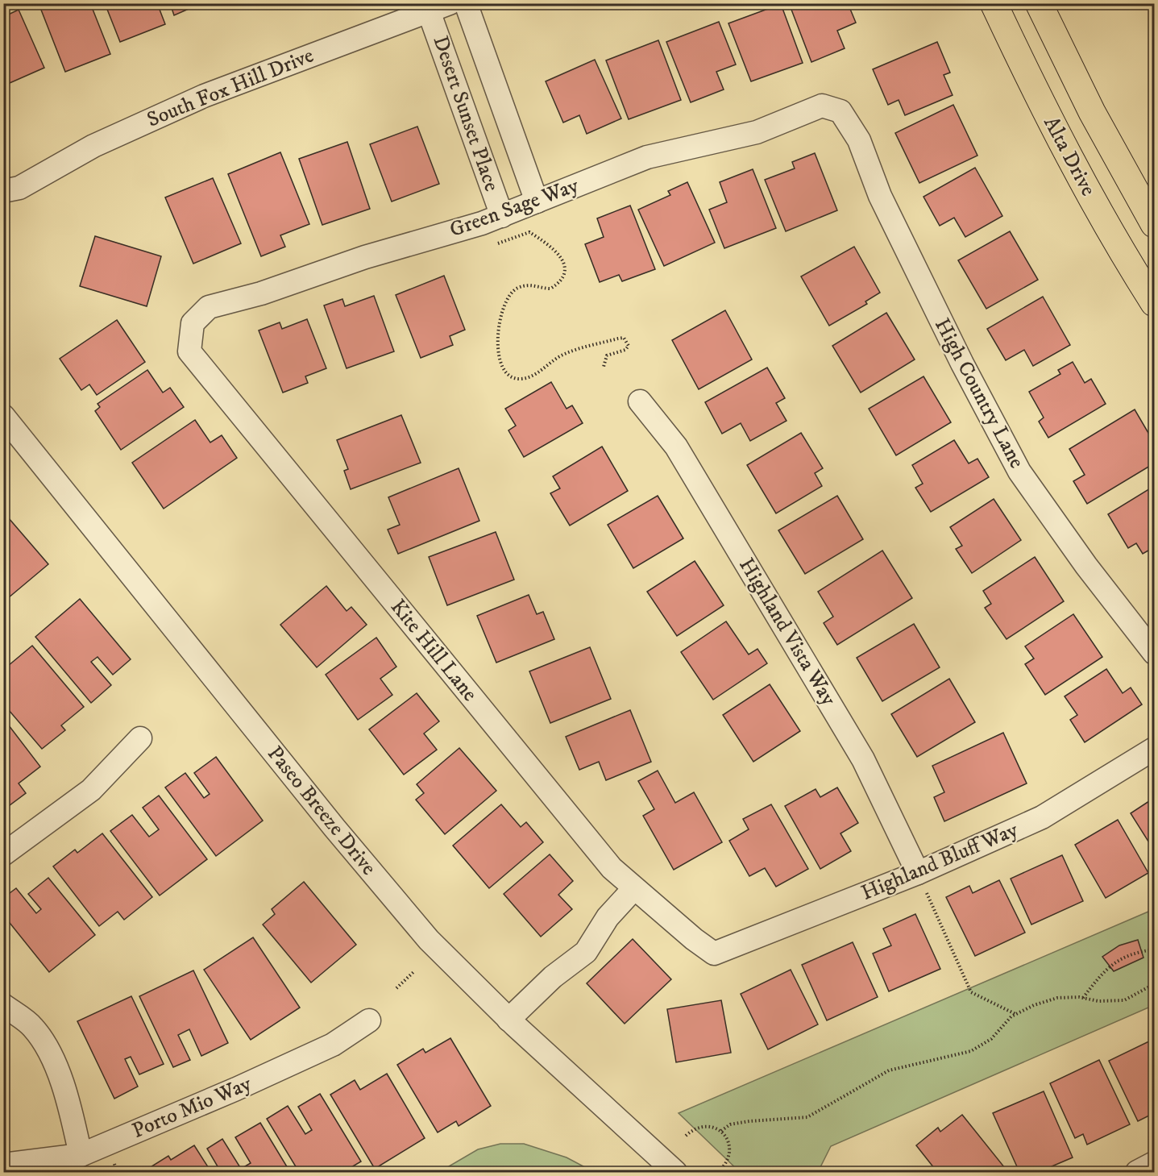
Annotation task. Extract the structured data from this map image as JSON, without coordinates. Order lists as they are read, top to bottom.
{
  "streets": {
    "main road": ["Alta Drive"],
    "street": [
      "South Fox Hill Drive",
      "Desert Sunset Place",
      "Green Sage Way",
      "High Country Lane",
      "Highland Vista Way",
      "Kite Hill Lane",
      "Paseo Breeze Drive",
      "Highland Bluff Way",
      "Porto Mio Way"
    ]
  },
  "crossings": [
    ["South Fox Hill Drive", "Desert Sunset Place"],
    ["Desert Sunset Place", "Green Sage Way"],
    ["Green Sage Way", "High Country Lane"],
    ["Green Sage Way", "Kite Hill Lane"],
    ["Highland Vista Way", "Highland Bluff Way"],
    ["Kite Hill Lane", "Highland Bluff Way"]
  ]
}
